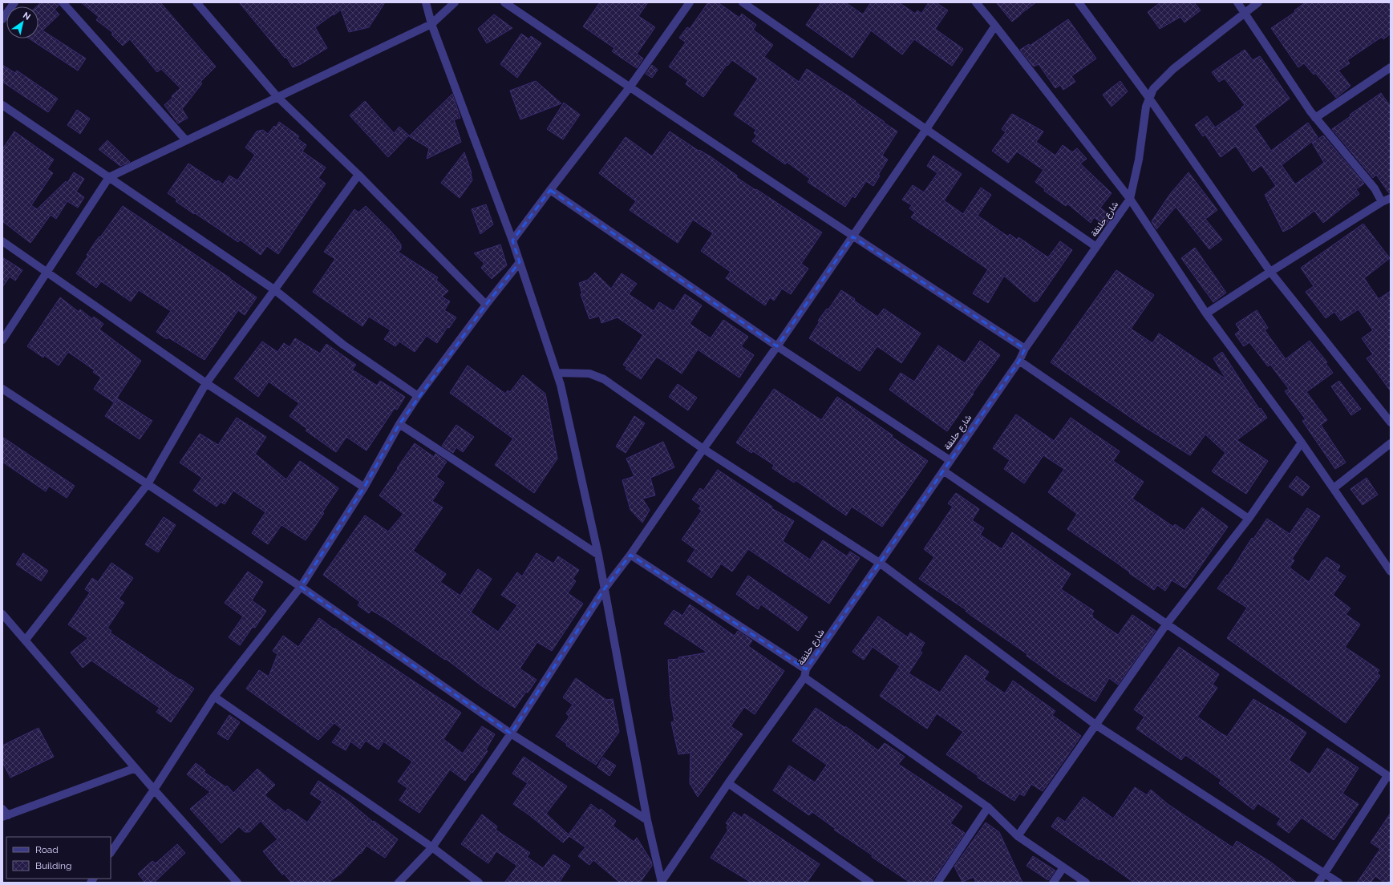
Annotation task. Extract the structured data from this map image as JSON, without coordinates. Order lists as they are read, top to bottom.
{
  "streets": {
    "street": ["شارع حلنقة"]
  },
  "legend": ["Road", "Building"],
  "north": "top right"
}
